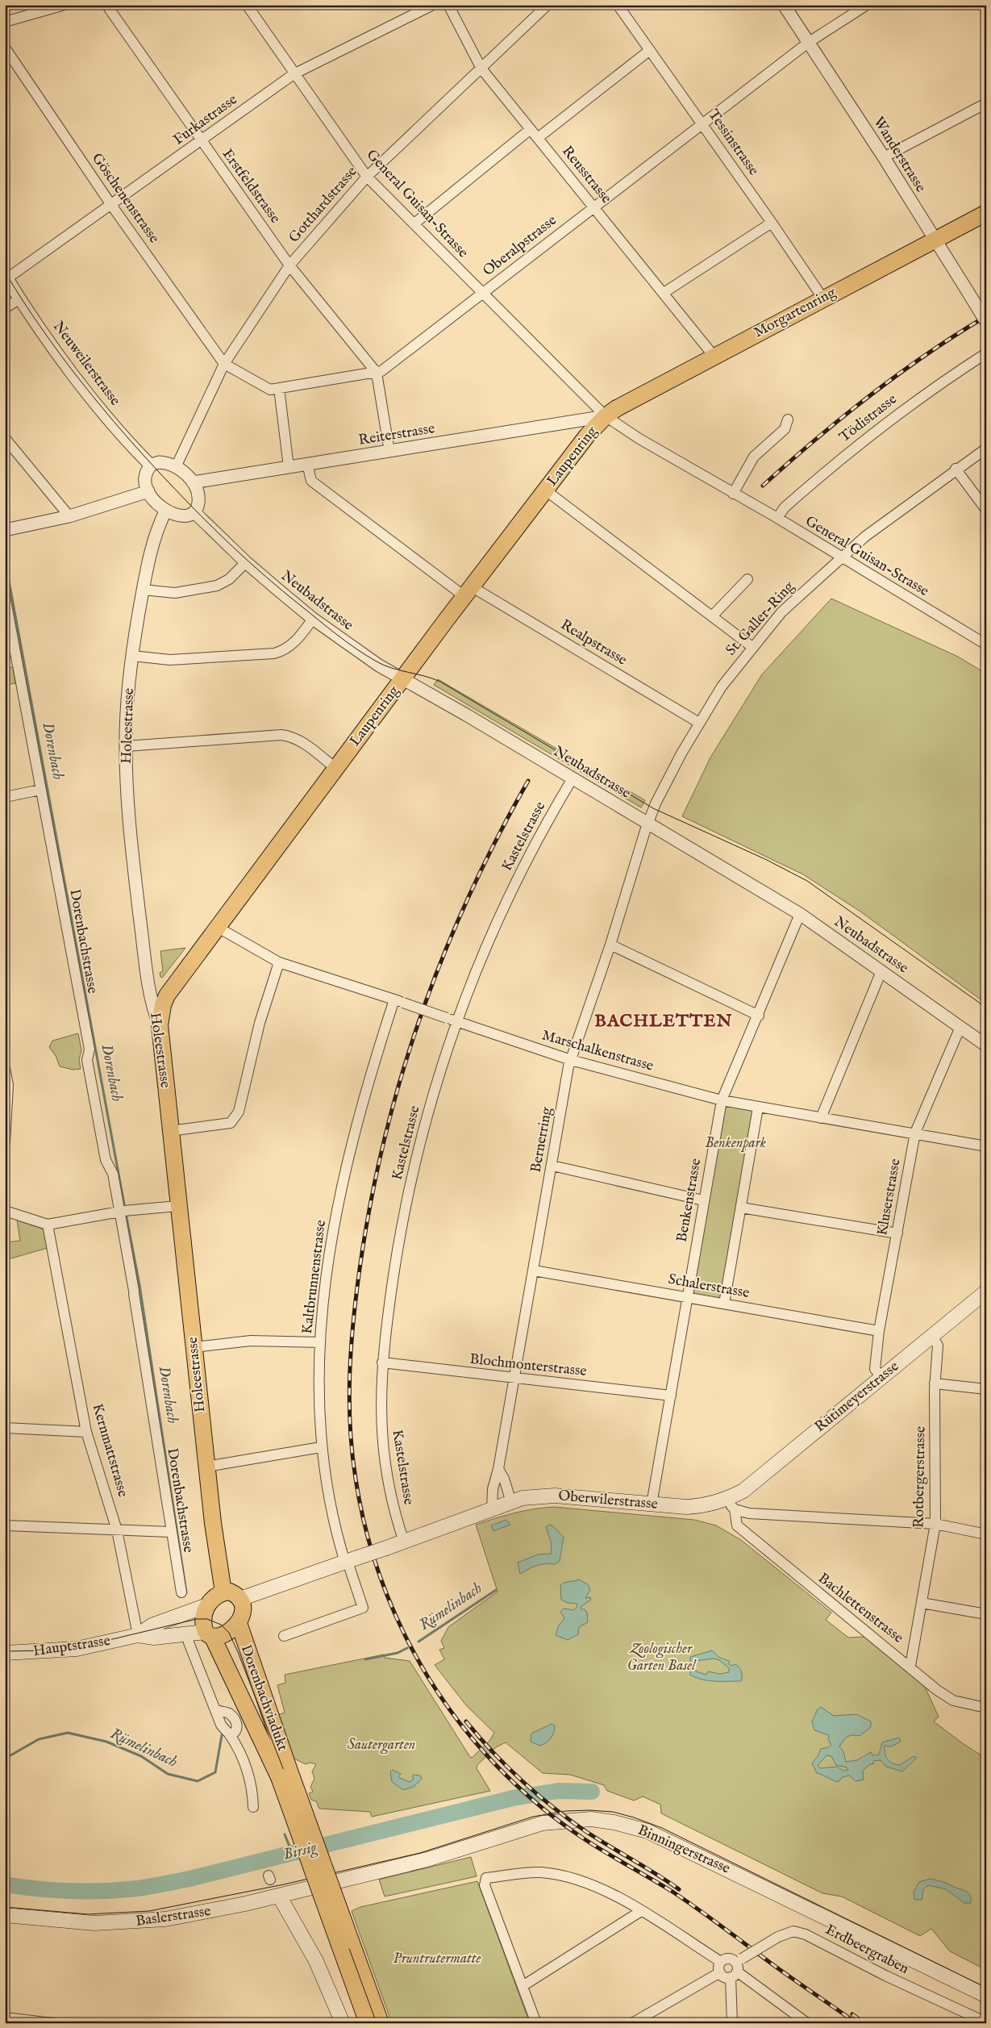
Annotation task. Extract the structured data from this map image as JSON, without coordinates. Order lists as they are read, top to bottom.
{
  "streets": {
    "main road": [
      "Morgartenring",
      "Laupenring",
      "Holeestrasse",
      "Rütimeyerstrasse",
      "Oberwilerstrasse",
      "Hauptstrasse",
      "Dorenbachviadukt",
      "Binningerstrasse",
      "Baslerstrasse"
    ],
    "street": [
      "Furkastrasse",
      "Tessinstrasse",
      "Wanderstrasse",
      "Reusstrasse",
      "Erstfeldstrasse",
      "Göschenenstrasse",
      "General Guisan-Strasse",
      "Gotthardstrasse",
      "Oberalpstrasse",
      "Neuweilerstrasse",
      "Tödistrasse",
      "Reiterstrasse",
      "Neubadstrasse",
      "St. Galler-Ring",
      "Realpstrasse",
      "Kastelstrasse",
      "Dorenbachstrasse",
      "Marschalkenstrasse",
      "Bernerring",
      "Kluserstrasse",
      "Benkenstrasse",
      "Kaltbrunnenstrasse",
      "Schalerstrasse",
      "Blochmonterstrasse",
      "Kernmattstrasse",
      "Rotbergerstrasse",
      "Bachlettenstrasse",
      "Erdbeergraben"
    ]
  },
  "crossings": [
    ["Furkastrasse", "Erstfeldstrasse"],
    ["Furkastrasse", "Göschenenstrasse"],
    ["Furkastrasse", "General Guisan-Strasse"],
    ["Furkastrasse", "Neuweilerstrasse"],
    ["Tessinstrasse", "Oberalpstrasse"],
    ["Tessinstrasse", "Morgartenring"],
    ["Wanderstrasse", "Oberalpstrasse"],
    ["Wanderstrasse", "Morgartenring"],
    ["Reusstrasse", "Gotthardstrasse"],
    ["Reusstrasse", "Oberalpstrasse"],
    ["Reusstrasse", "Morgartenring"],
    ["Erstfeldstrasse", "Gotthardstrasse"],
    ["Erstfeldstrasse", "Oberalpstrasse"],
    ["Erstfeldstrasse", "Reiterstrasse"],
    ["Göschenenstrasse", "Gotthardstrasse"],
    ["Göschenenstrasse", "Oberalpstrasse"],
    ["General Guisan-Strasse", "Gotthardstrasse"],
    ["General Guisan-Strasse", "Oberalpstrasse"],
    ["General Guisan-Strasse", "Morgartenring"],
    ["General Guisan-Strasse", "Tödistrasse"],
    ["General Guisan-Strasse", "Reiterstrasse"],
    ["General Guisan-Strasse", "Laupenring"],
    ["General Guisan-Strasse", "St. Galler-Ring"],
    ["Gotthardstrasse", "Oberalpstrasse"],
    ["Gotthardstrasse", "Neuweilerstrasse"],
    ["Gotthardstrasse", "Reiterstrasse"],
    ["Gotthardstrasse", "Neubadstrasse"],
    ["Gotthardstrasse", "Holeestrasse"],
    ["Morgartenring", "Reiterstrasse"],
    ["Morgartenring", "Laupenring"],
    ["Neuweilerstrasse", "Reiterstrasse"],
    ["Neuweilerstrasse", "Neubadstrasse"],
    ["Neuweilerstrasse", "Holeestrasse"],
    ["Reiterstrasse", "Laupenring"],
    ["Reiterstrasse", "Neubadstrasse"],
    ["Reiterstrasse", "Realpstrasse"],
    ["Reiterstrasse", "Holeestrasse"],
    ["Laupenring", "Neubadstrasse"],
    ["Laupenring", "Realpstrasse"],
    ["Laupenring", "Holeestrasse"],
    ["Laupenring", "Marschalkenstrasse"],
    ["Neubadstrasse", "St. Galler-Ring"],
    ["Neubadstrasse", "Holeestrasse"],
    ["Neubadstrasse", "Kastelstrasse"],
    ["Neubadstrasse", "Bernerring"],
    ["Neubadstrasse", "Kluserstrasse"],
    ["Neubadstrasse", "Benkenstrasse"],
    ["St. Galler-Ring", "Realpstrasse"],
    ["St. Galler-Ring", "Bernerring"],
    ["Holeestrasse", "Oberwilerstrasse"],
    ["Holeestrasse", "Hauptstrasse"],
    ["Holeestrasse", "Dorenbachviadukt"],
    ["Kastelstrasse", "Marschalkenstrasse"],
    ["Kastelstrasse", "Blochmonterstrasse"],
    ["Kastelstrasse", "Oberwilerstrasse"],
    ["Marschalkenstrasse", "Bernerring"],
    ["Marschalkenstrasse", "Kluserstrasse"],
    ["Marschalkenstrasse", "Benkenstrasse"],
    ["Marschalkenstrasse", "Kaltbrunnenstrasse"],
    ["Bernerring", "Schalerstrasse"],
    ["Bernerring", "Blochmonterstrasse"],
    ["Bernerring", "Oberwilerstrasse"],
    ["Kluserstrasse", "Schalerstrasse"],
    ["Kluserstrasse", "Rütimeyerstrasse"],
    ["Benkenstrasse", "Schalerstrasse"],
    ["Benkenstrasse", "Blochmonterstrasse"],
    ["Benkenstrasse", "Oberwilerstrasse"],
    ["Kaltbrunnenstrasse", "Oberwilerstrasse"],
    ["Rütimeyerstrasse", "Rotbergerstrasse"],
    ["Rütimeyerstrasse", "Oberwilerstrasse"],
    ["Rütimeyerstrasse", "Bachlettenstrasse"],
    ["Kernmattstrasse", "Hauptstrasse"],
    ["Rotbergerstrasse", "Oberwilerstrasse"],
    ["Rotbergerstrasse", "Bachlettenstrasse"],
    ["Oberwilerstrasse", "Bachlettenstrasse"],
    ["Oberwilerstrasse", "Hauptstrasse"],
    ["Oberwilerstrasse", "Dorenbachviadukt"],
    ["Hauptstrasse", "Dorenbachviadukt"],
    ["Binningerstrasse", "Baslerstrasse"]
  ],
  "districts": ["BACHLETTEN"],
  "water": ["Dorenbach", "Rümelinbach", "Birsig"],
  "parks": [
    "Benkenpark",
    "Zoologischer Garten Basel",
    "Sautergarten",
    "Pruntrutermatte"
  ]
}
